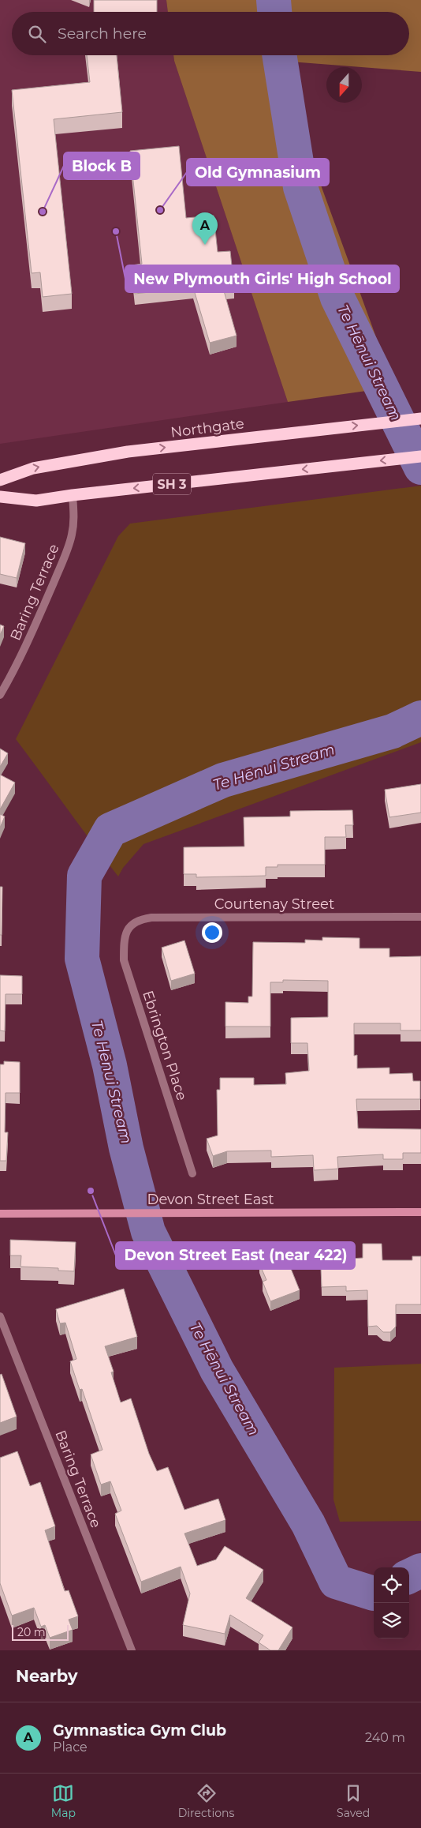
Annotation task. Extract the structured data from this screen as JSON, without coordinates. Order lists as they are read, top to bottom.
{
  "streets": {
    "highway": ["Northgate", "SH 3"],
    "main road": ["Devon Street East"],
    "street": ["Baring Terrace", "Courtenay Street", "Ebrington Place"]
  },
  "crossings": [
    ["SH 3", "Baring Terrace"],
    ["Courtenay Street", "Ebrington Place"]
  ],
  "water": ["Te Hēnui Stream"],
  "places": [
    "Old Gymnasium",
    "Block B",
    "New Plymouth Girls' High School",
    "Devon Street East (near 422)"
  ],
  "scale_bar": "20 m",
  "north": "bottom",
  "page": {
    "search": "Search here",
    "pins": "A",
    "scale": "20 m",
    "heading": "Nearby",
    "list": [
      {
        "mark": "A",
        "name": "Gymnastica Gym Club",
        "note": "Place",
        "value": "240 m"
      }
    ],
    "nav": ["Map", "Directions", "Saved"]
  }
}
